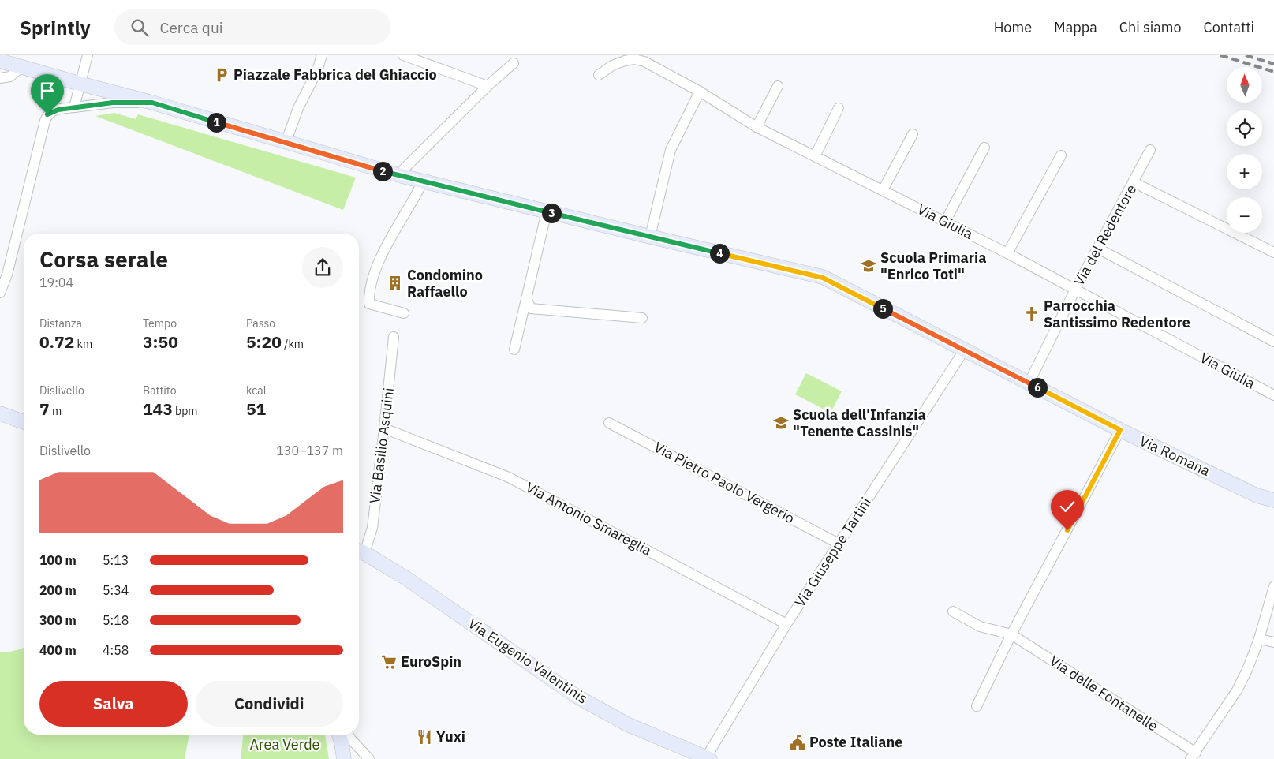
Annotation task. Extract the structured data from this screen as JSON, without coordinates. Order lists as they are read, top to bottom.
{
  "streets": {
    "street": [
      "Via Giulia",
      "Via del Redentore",
      "Via Basilio Asquini",
      "Via Romana",
      "Via Pietro Paolo Vergerio",
      "Via Antonio Smareglia",
      "Via Giuseppe Tartini",
      "Via Eugenio Valentinis",
      "Via delle Fontanelle"
    ]
  },
  "crossings": [
    ["Via Giulia", "Via del Redentore"],
    ["Via del Redentore", "Via Romana"],
    ["Via Basilio Asquini", "Via Antonio Smareglia"],
    ["Via Basilio Asquini", "Via Eugenio Valentinis"],
    ["Via Romana", "Via Giuseppe Tartini"],
    ["Via Pietro Paolo Vergerio", "Via Giuseppe Tartini"],
    ["Via Antonio Smareglia", "Via Giuseppe Tartini"],
    ["Via Giuseppe Tartini", "Via Eugenio Valentinis"]
  ],
  "parks": ["Area Verde"],
  "places": {
    "parking": ["Piazzale Fabbrica del Ghiaccio"],
    "school or university": ["Scuola Primaria \"Enrico Toti\"", "Scuola dell'Infanzia \"Tenente Cassinis\""],
    "building": ["Condomino Raffaello"],
    "church": ["Parrocchia Santissimo Redentore"],
    "supermarket": ["EuroSpin"],
    "restaurant": ["Yuxi"],
    "public building": ["Poste Italiane"]
  },
  "north": "top",
  "page": {
    "header": "Sprintly",
    "search": "Cerca qui",
    "nav": [
      "Home",
      "Mappa",
      "Chi siamo",
      "Contatti"
    ],
    "map_buttons": ["+", "−"],
    "pins": [
      "1",
      "2",
      "3",
      "4",
      "5",
      "6"
    ],
    "heading": ["Corsa serale", "19:04"],
    "stats": [
      ["Distanza", "0.72 km"],
      ["Tempo", "3:50"],
      ["Passo", "5:20 /km"],
      ["Dislivello", "7 m"],
      ["Battito", "143 bpm"],
      ["kcal", "51"]
    ],
    "chart": ["Dislivello", "130–137 m"],
    "list": [
      {
        "name": "100 m",
        "note": "5:13"
      },
      {
        "name": "200 m",
        "note": "5:34"
      },
      {
        "name": "300 m",
        "note": "5:18"
      },
      {
        "name": "400 m",
        "note": "4:58"
      }
    ],
    "buttons": ["Salva", "Condividi"]
  }
}
